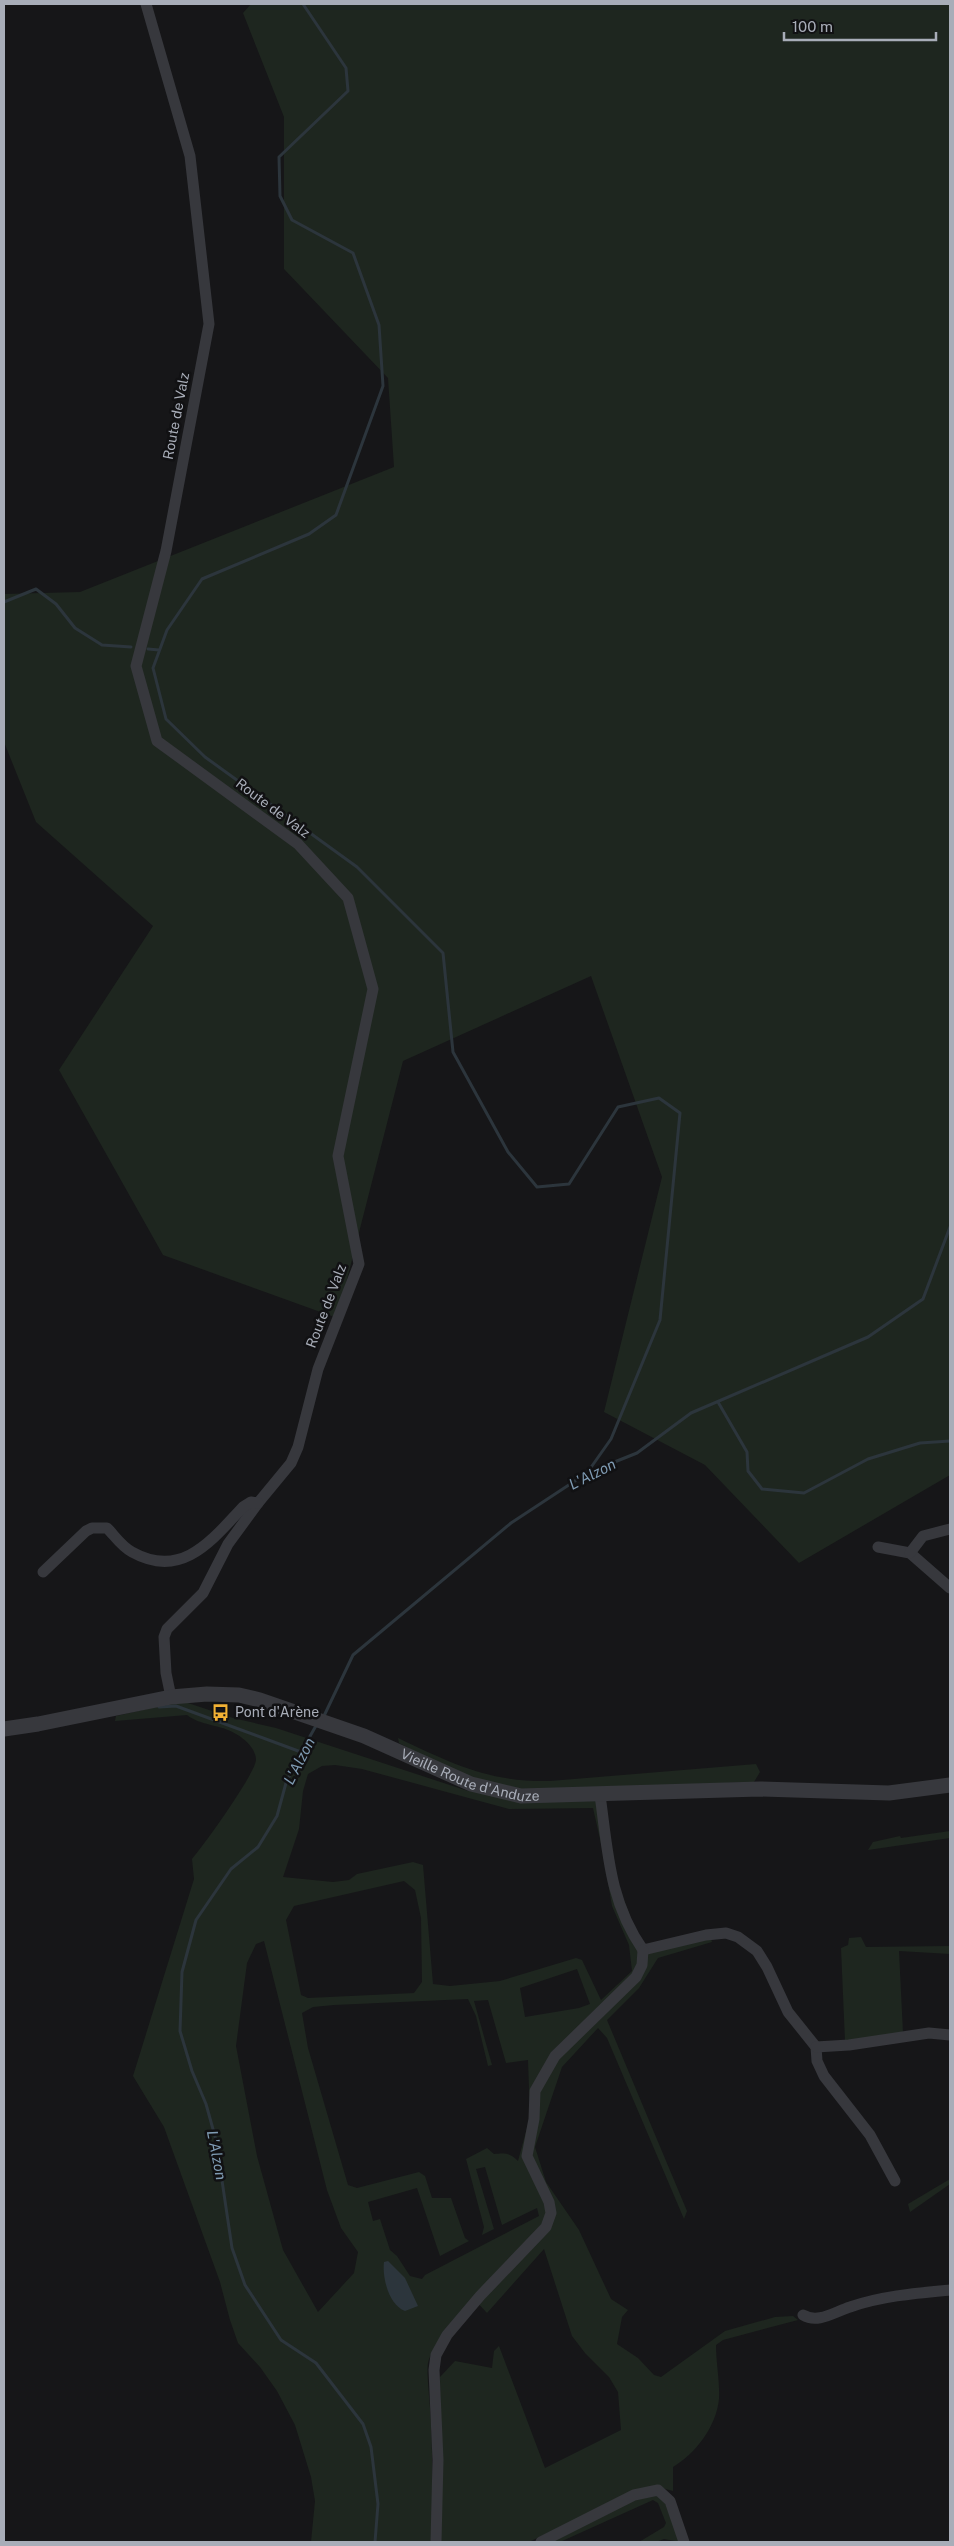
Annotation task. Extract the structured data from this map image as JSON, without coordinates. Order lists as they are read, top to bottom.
{
  "streets": {
    "street": ["Route de Valz", "Vieille Route d'Anduze"]
  },
  "crossings": [
    ["Route de Valz", "Vieille Route d'Anduze"]
  ],
  "water": ["L'Alzon"],
  "places": {
    "bus stop": ["Pont d'Arène"]
  },
  "scale_bar": "100 m"
}
